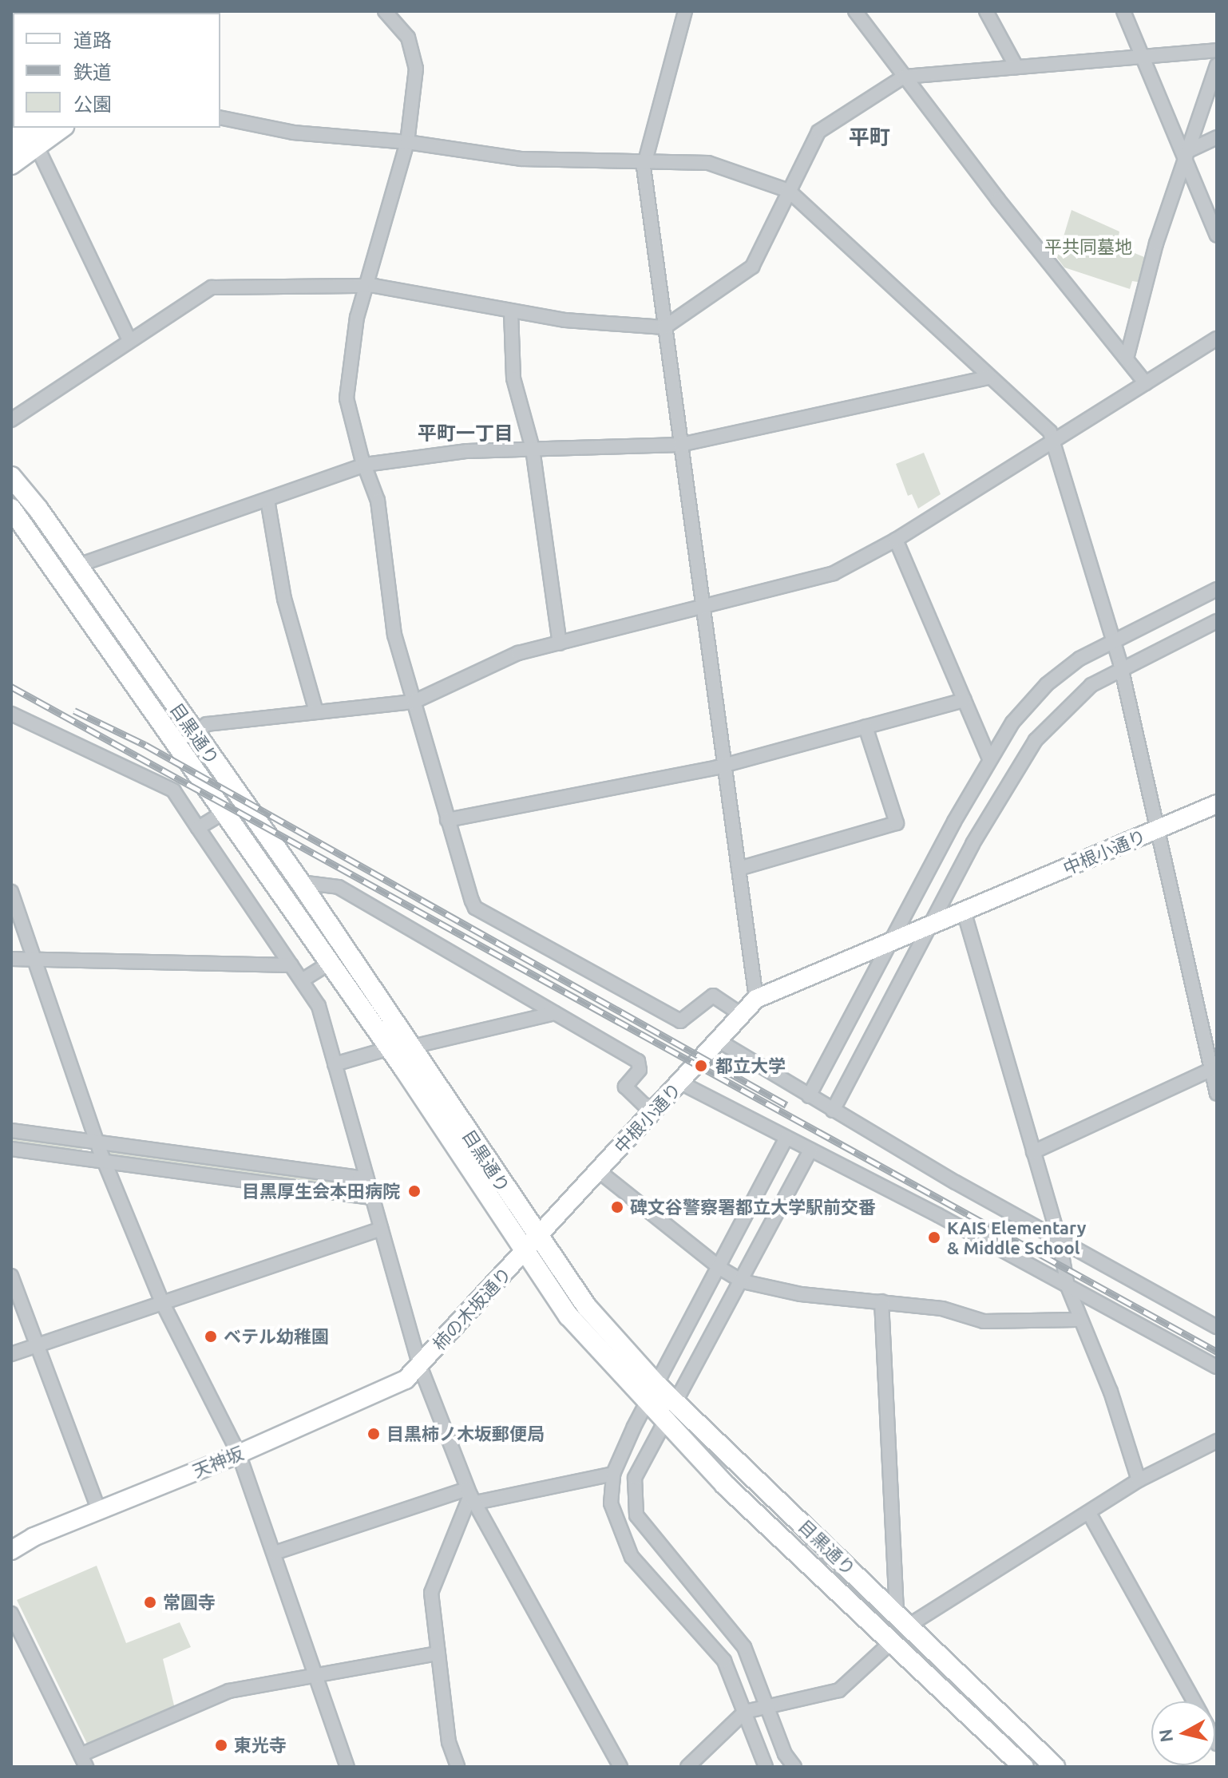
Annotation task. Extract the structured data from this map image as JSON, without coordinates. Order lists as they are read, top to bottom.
{
  "streets": {
    "main road": ["目黒通り"],
    "street": ["中根小通り", "柿の木坂通り", "天神坂"]
  },
  "crossings": [
    ["目黒通り", "中根小通り"],
    ["目黒通り", "柿の木坂通り"],
    ["中根小通り", "柿の木坂通り"],
    ["柿の木坂通り", "天神坂"]
  ],
  "districts": ["平町", "平町一丁目"],
  "parks": ["平共同墓地"],
  "places": [
    "都立大学",
    "目黒厚生会本田病院",
    "碑文谷警察署都立大学駅前交番",
    "KAIS Elementary & Middle School",
    "ベテル幼稚園",
    "目黒柿ノ木坂郵便局",
    "常圓寺",
    "東光寺"
  ],
  "legend": ["道路", "鉄道", "公園"],
  "north": "left"
}
